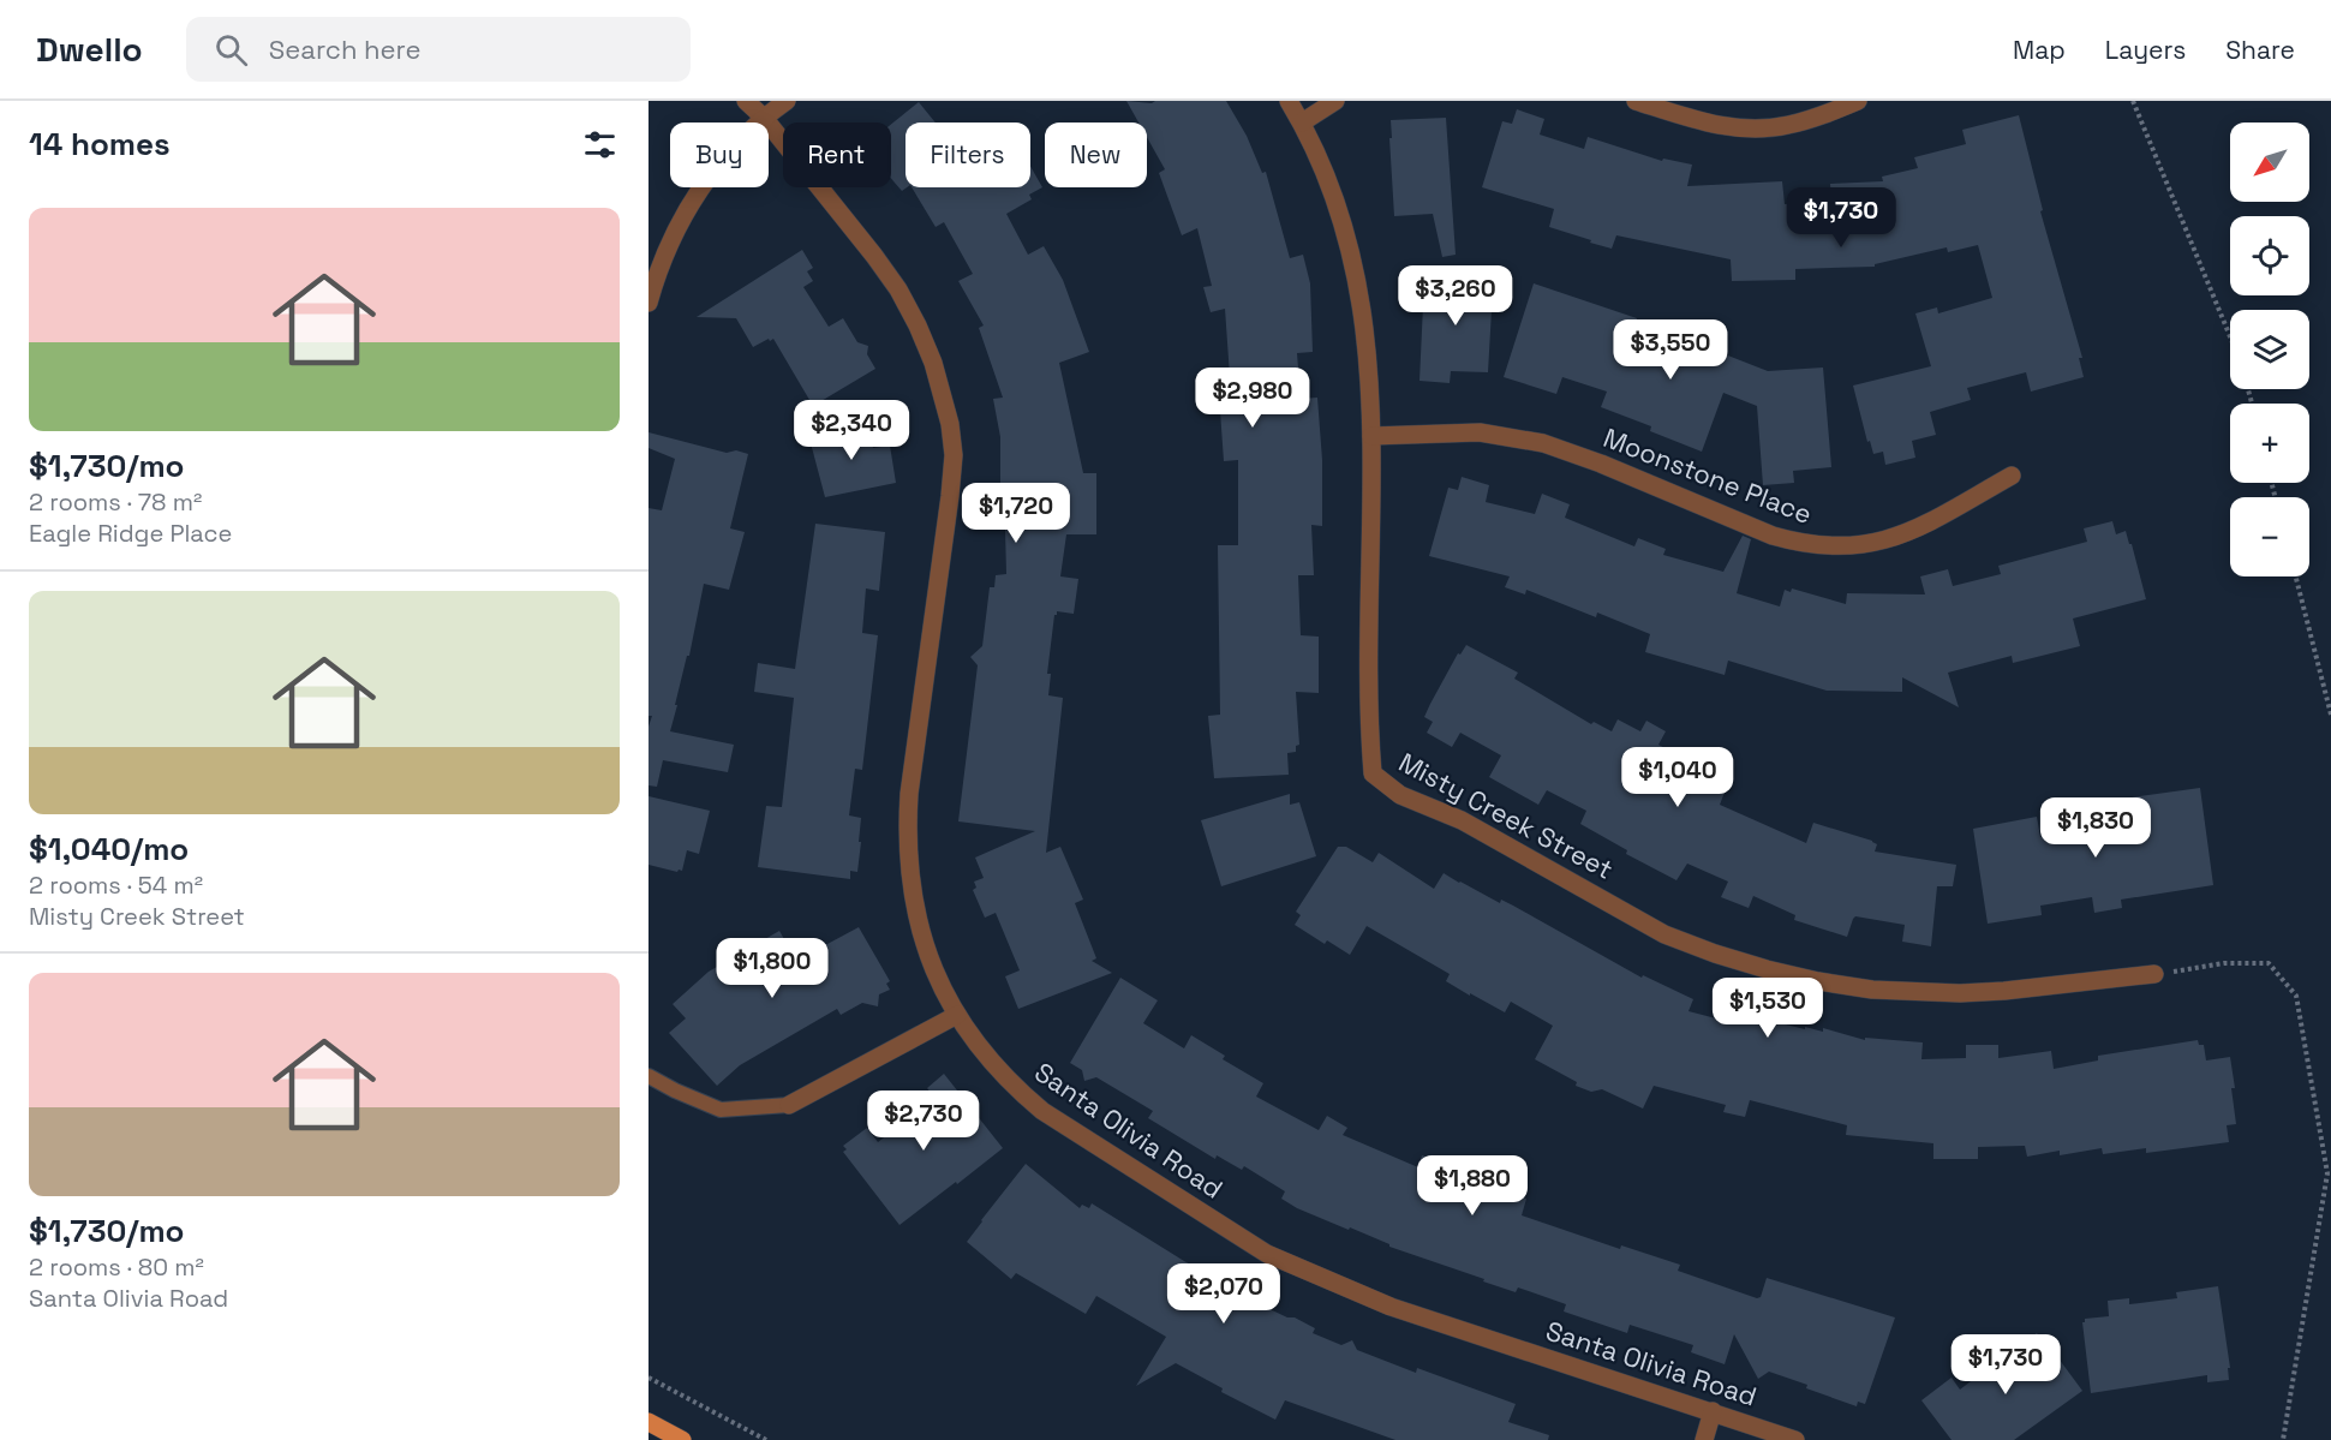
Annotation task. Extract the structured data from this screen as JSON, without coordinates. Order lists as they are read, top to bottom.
{
  "streets": {
    "street": ["Moonstone Place", "Misty Creek Street", "Santa Olivia Road"]
  },
  "crossings": [
    ["Moonstone Place", "Misty Creek Street"]
  ],
  "north": "bottom left",
  "page": {
    "header": "Dwello",
    "search": "Search here",
    "nav": ["Map", "Layers", "Share"],
    "heading": "14 homes",
    "map_buttons": ["+", "−"],
    "chip": [
      "Buy",
      "Rent",
      "Filters",
      "New"
    ],
    "list": [
      {
        "name": "$1,730/mo",
        "note": "2 rooms · 78 m² · Eagle Ridge Place"
      },
      {
        "name": "$1,040/mo",
        "note": "2 rooms · 54 m² · Misty Creek Street"
      },
      {
        "name": "$1,730/mo",
        "note": "2 rooms · 80 m² · Santa Olivia Road"
      }
    ],
    "price": [
      "$1,730",
      "$3,260",
      "$3,550",
      "$2,980",
      "$2,340",
      "$1,720",
      "$1,040",
      "$1,830",
      "$1,800",
      "$1,530",
      "$2,730",
      "$1,880",
      "$2,070",
      "$1,730"
    ]
  }
}
